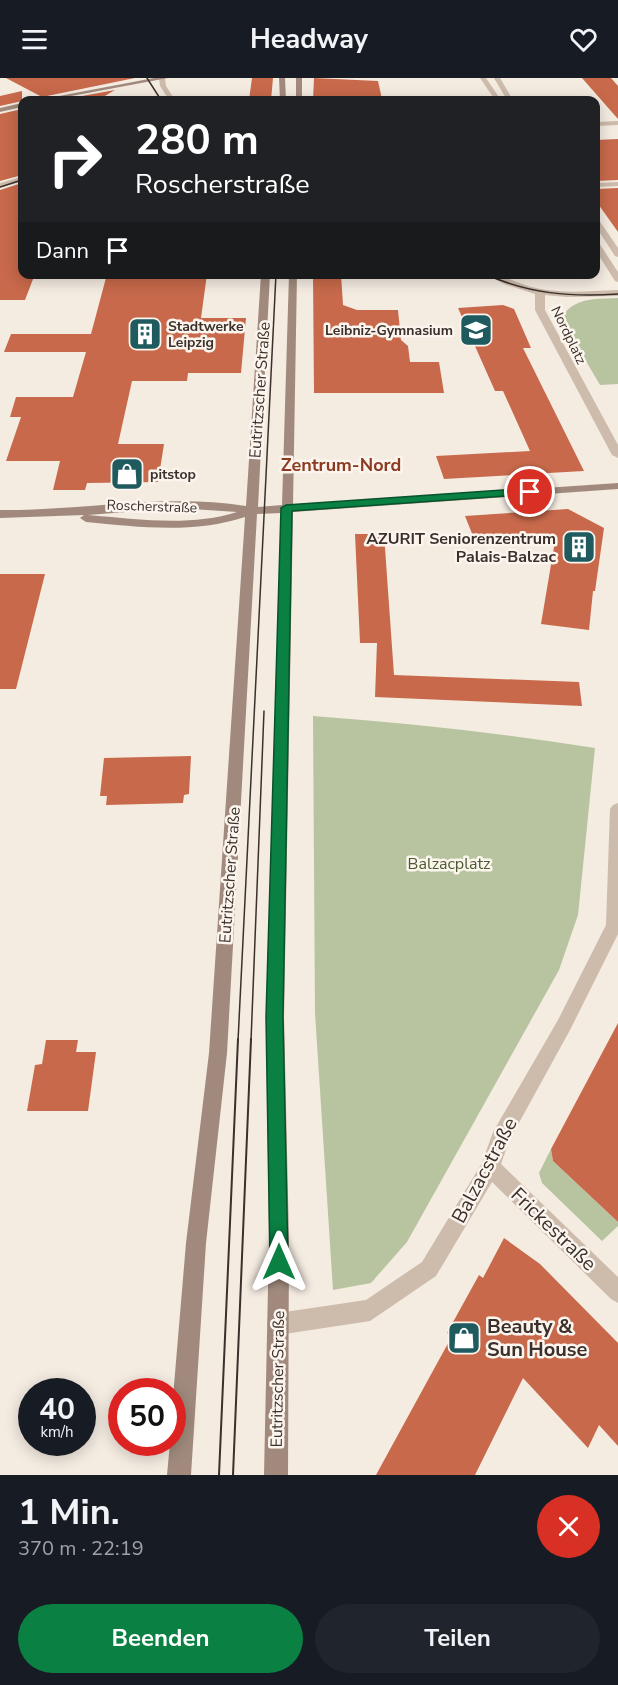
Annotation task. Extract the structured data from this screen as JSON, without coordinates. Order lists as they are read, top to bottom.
{
  "streets": {
    "main road": ["Eutritzscher Straße", "Roscherstraße"],
    "street": ["Nordplatz", "Balzacstraße", "Frickestraße"]
  },
  "crossings": [
    ["Eutritzscher Straße", "Roscherstraße"],
    ["Eutritzscher Straße", "Balzacstraße"],
    ["Balzacstraße", "Frickestraße"]
  ],
  "districts": ["Zentrum-Nord"],
  "parks": ["Balzacplatz"],
  "places": {
    "school or university": ["Leibniz-Gymnasium"],
    "building": ["Stadtwerke Leipzig", "AZURIT Seniorenzentrum Palais-Balzac"],
    "shop": ["pitstop", "Beauty & Sun House"]
  },
  "page": {
    "header": "Headway",
    "turn": ["280 m", "Roscherstraße"],
    "then": "Dann",
    "speed": "40 km/h",
    "limit": "50",
    "heading": ["1 Min.", "370 m · 22:19"],
    "buttons": ["Beenden", "Teilen"]
  }
}
